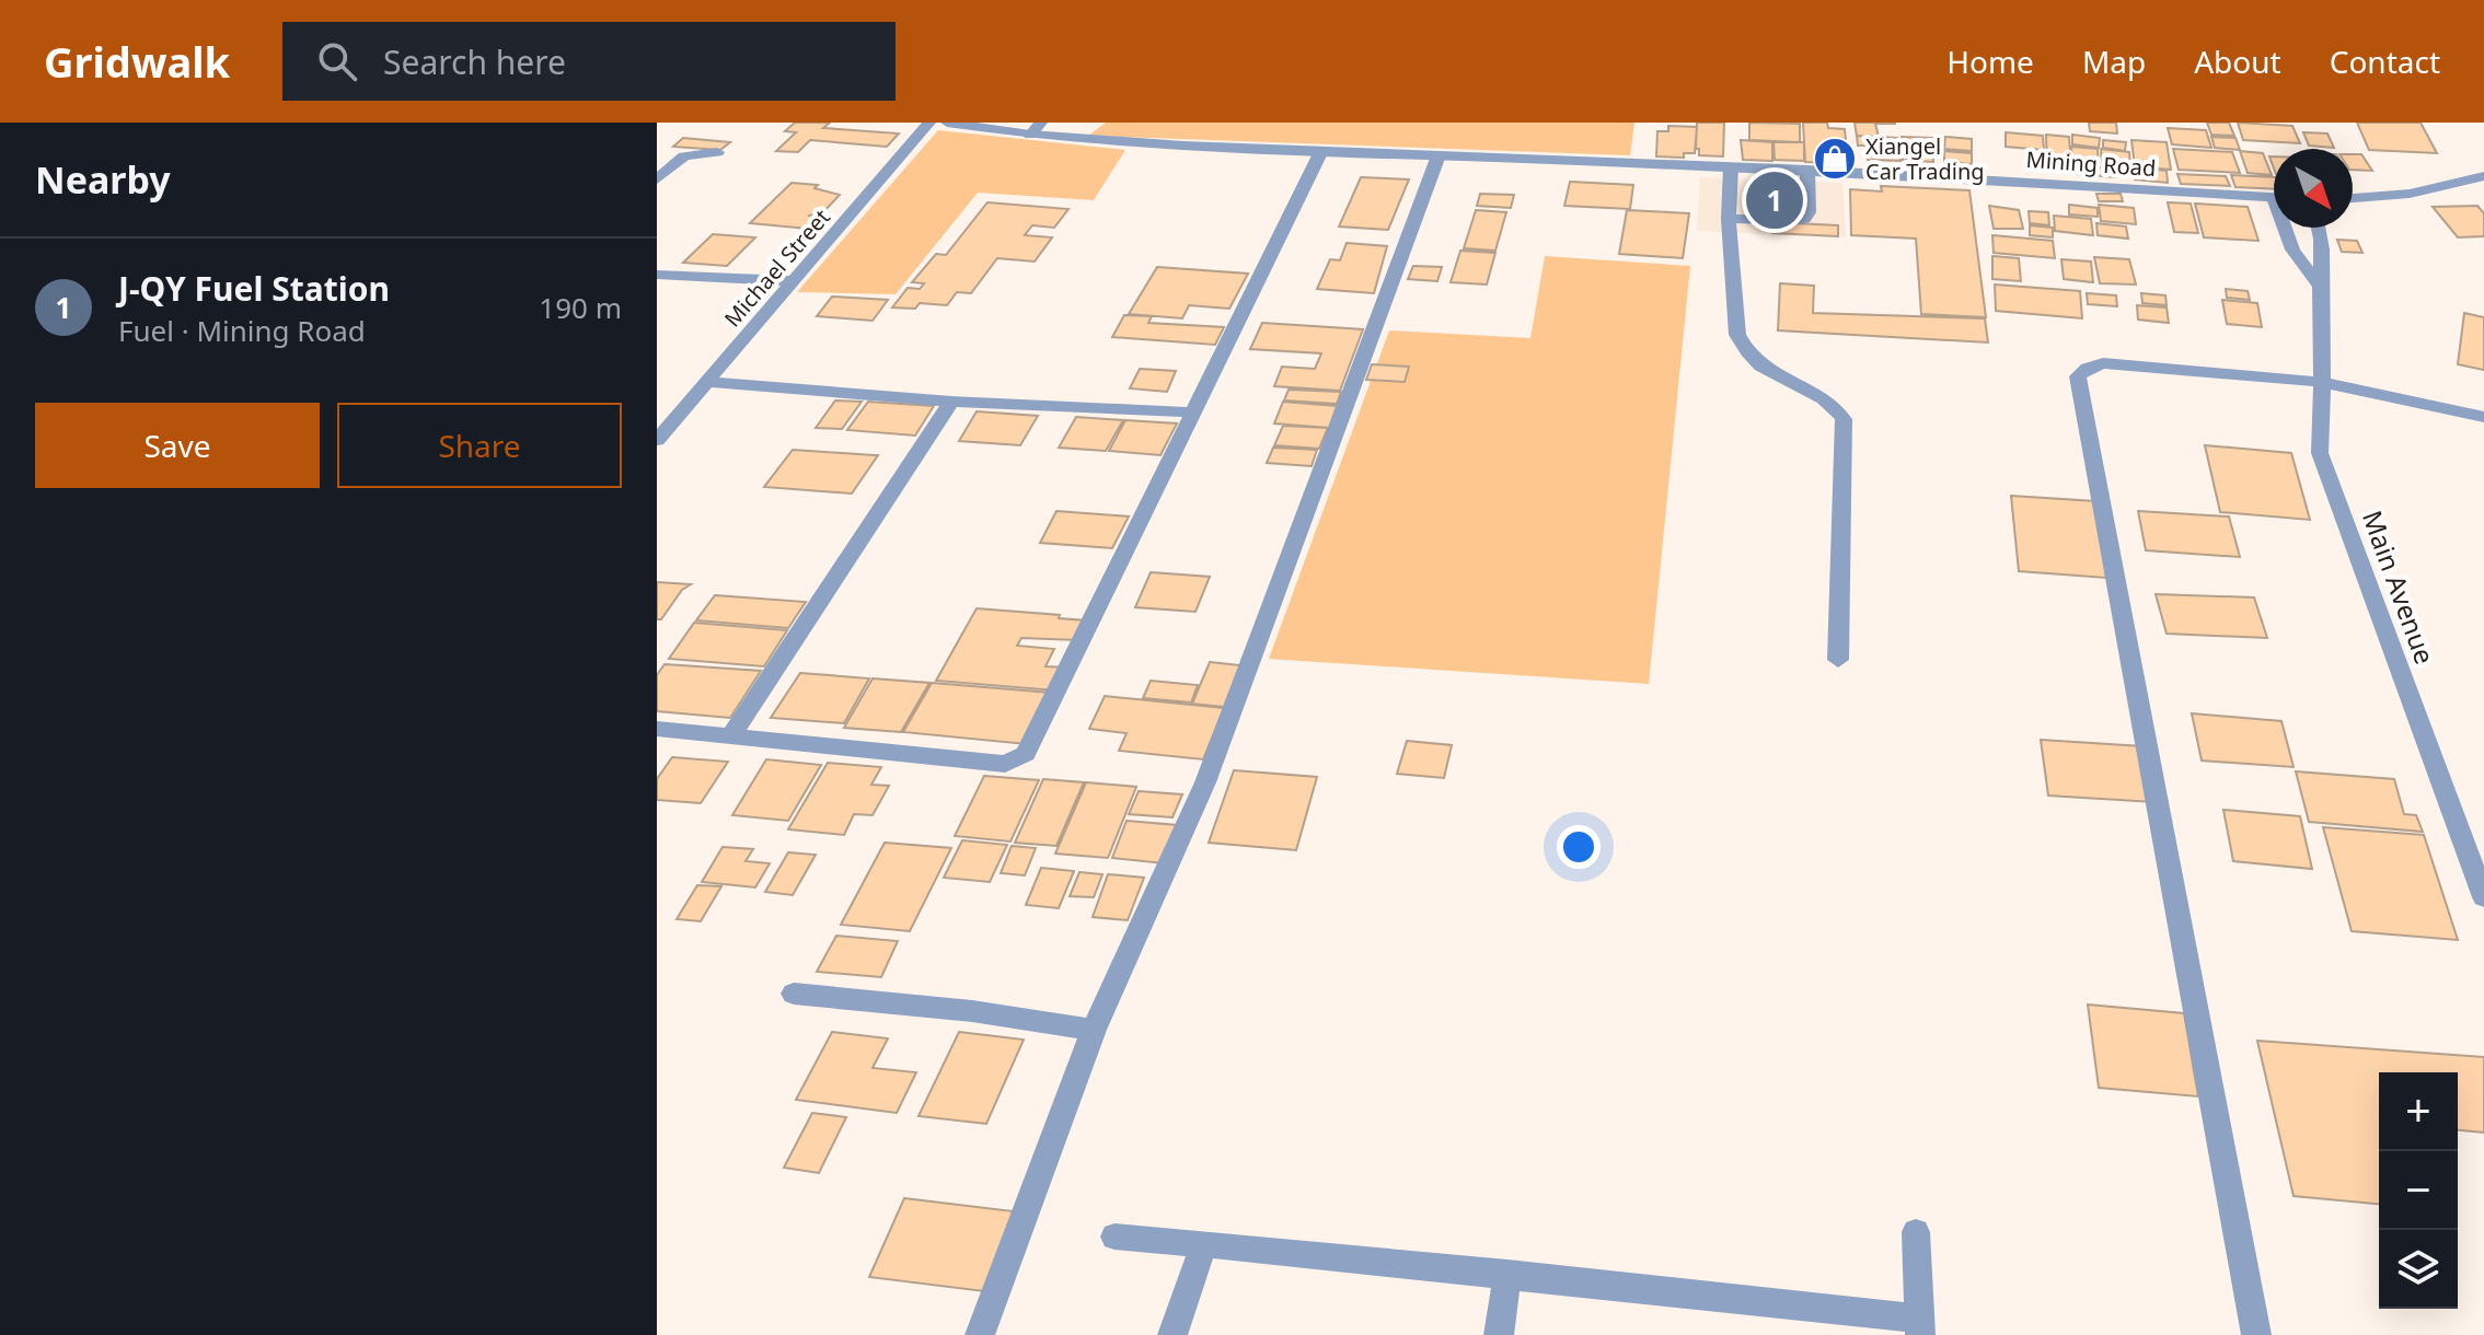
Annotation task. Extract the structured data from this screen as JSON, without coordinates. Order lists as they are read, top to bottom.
{
  "streets": {
    "street": ["Mining Road", "Michael Street", "Main Avenue"]
  },
  "places": {
    "shop": ["Xiangel Car Trading"]
  },
  "north": "bottom right",
  "page": {
    "header": "Gridwalk",
    "search": "Search here",
    "nav": [
      "Home",
      "Map",
      "About",
      "Contact"
    ],
    "heading": "Nearby",
    "pins": "1",
    "list": [
      {
        "mark": "1",
        "name": "J-QY Fuel Station",
        "note": "Fuel · Mining Road",
        "value": "190 m"
      }
    ],
    "buttons": ["Save", "Share"],
    "map_buttons": ["+", "−"]
  }
}
